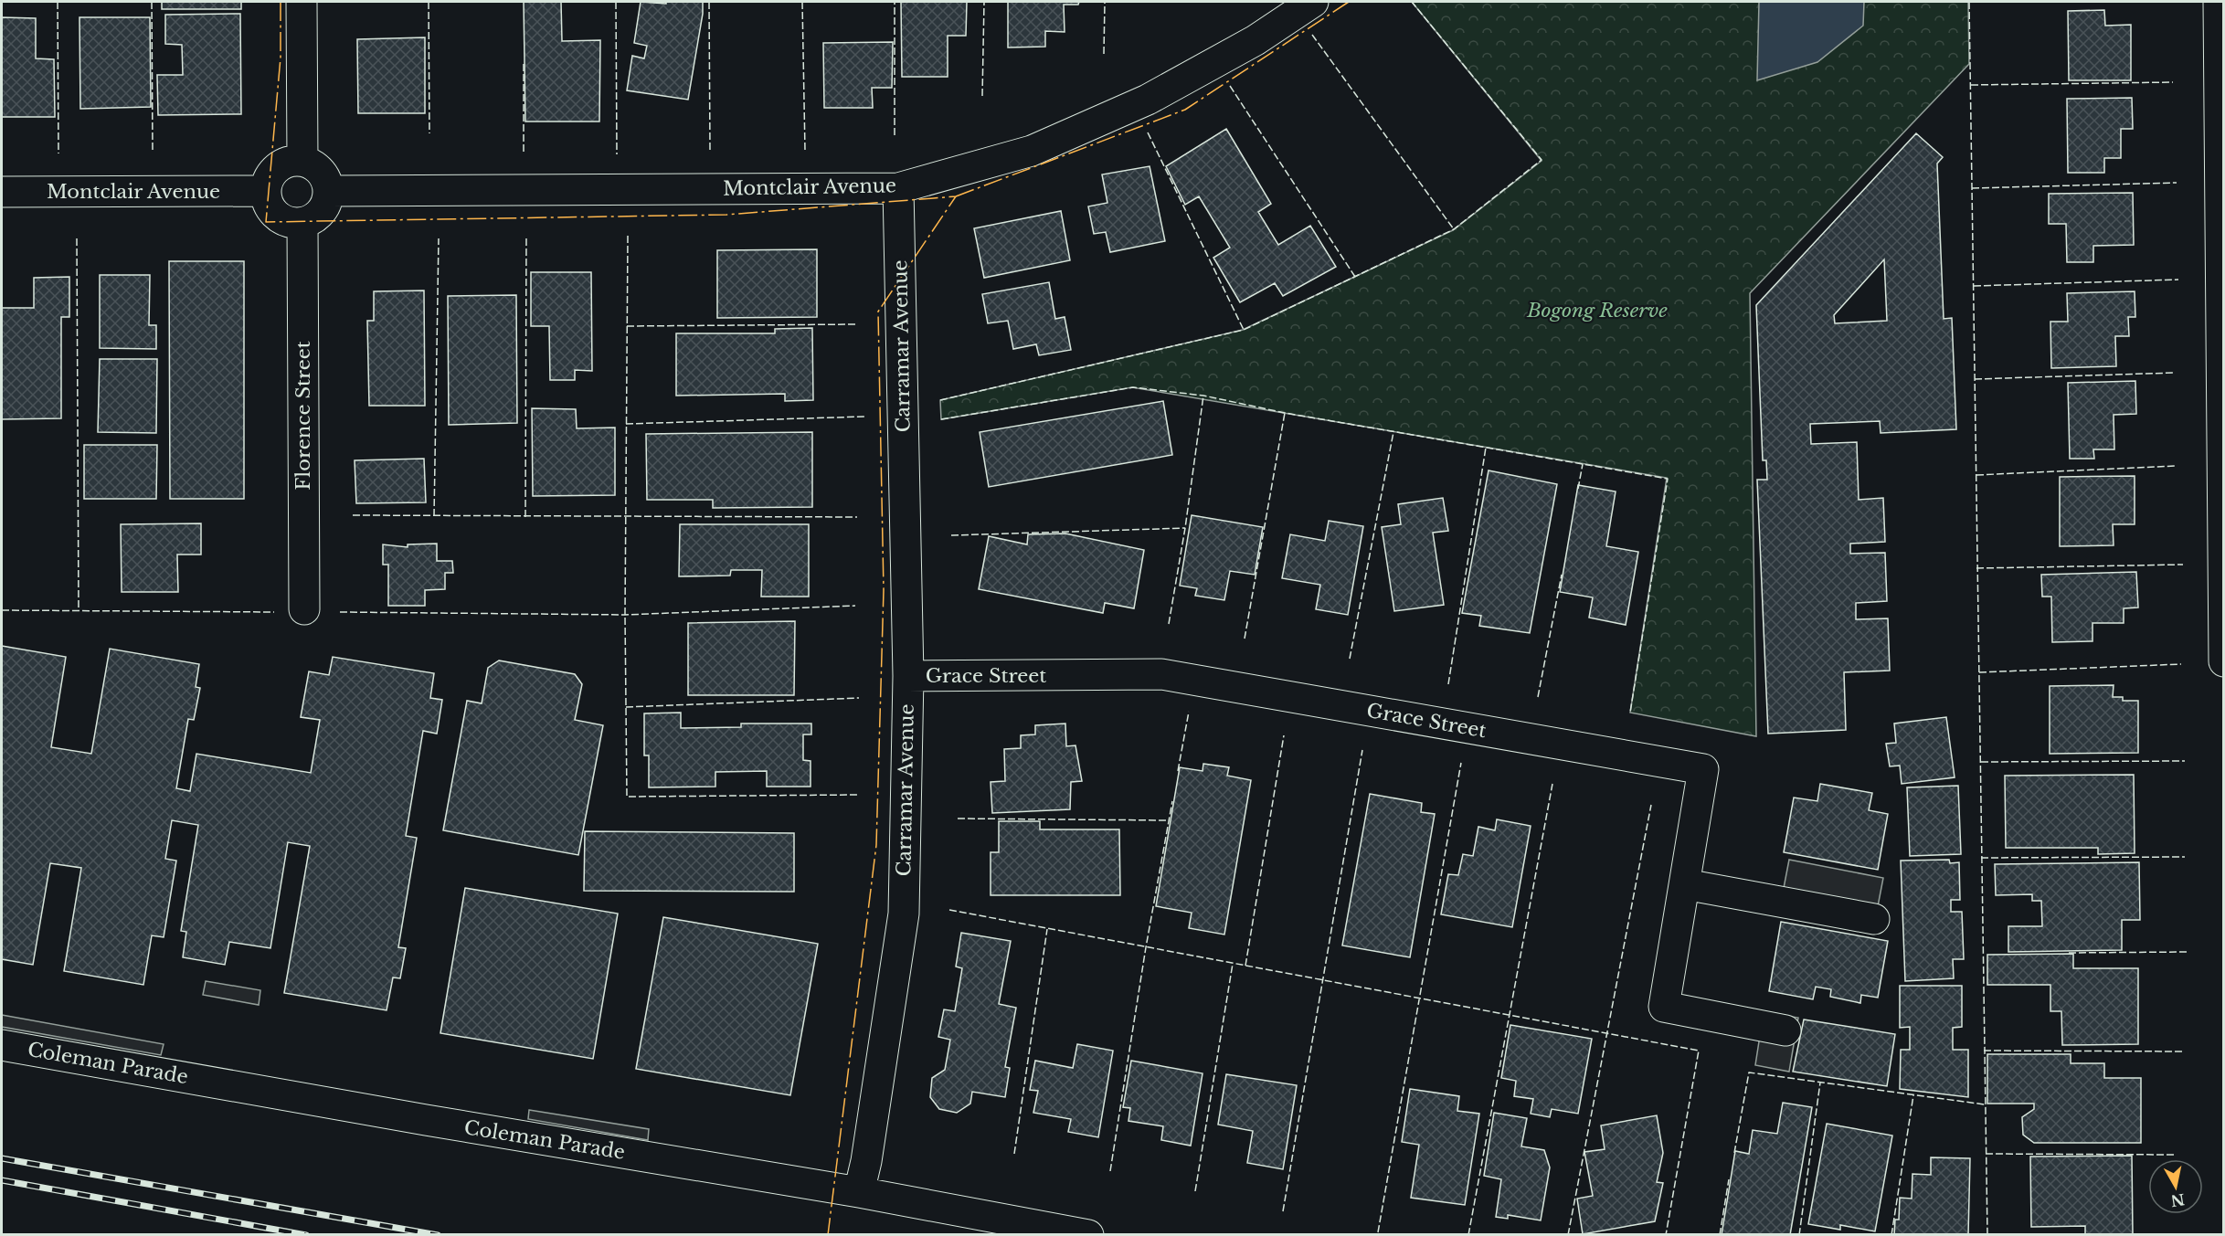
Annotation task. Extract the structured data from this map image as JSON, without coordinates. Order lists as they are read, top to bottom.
{
  "streets": {
    "street": [
      "Montclair Avenue",
      "Carramar Avenue",
      "Florence Street",
      "Grace Street",
      "Coleman Parade"
    ]
  },
  "crossings": [
    ["Montclair Avenue", "Carramar Avenue"],
    ["Montclair Avenue", "Florence Street"],
    ["Carramar Avenue", "Grace Street"],
    ["Carramar Avenue", "Coleman Parade"]
  ],
  "parks": ["Bogong Reserve"],
  "north": "bottom"
}
